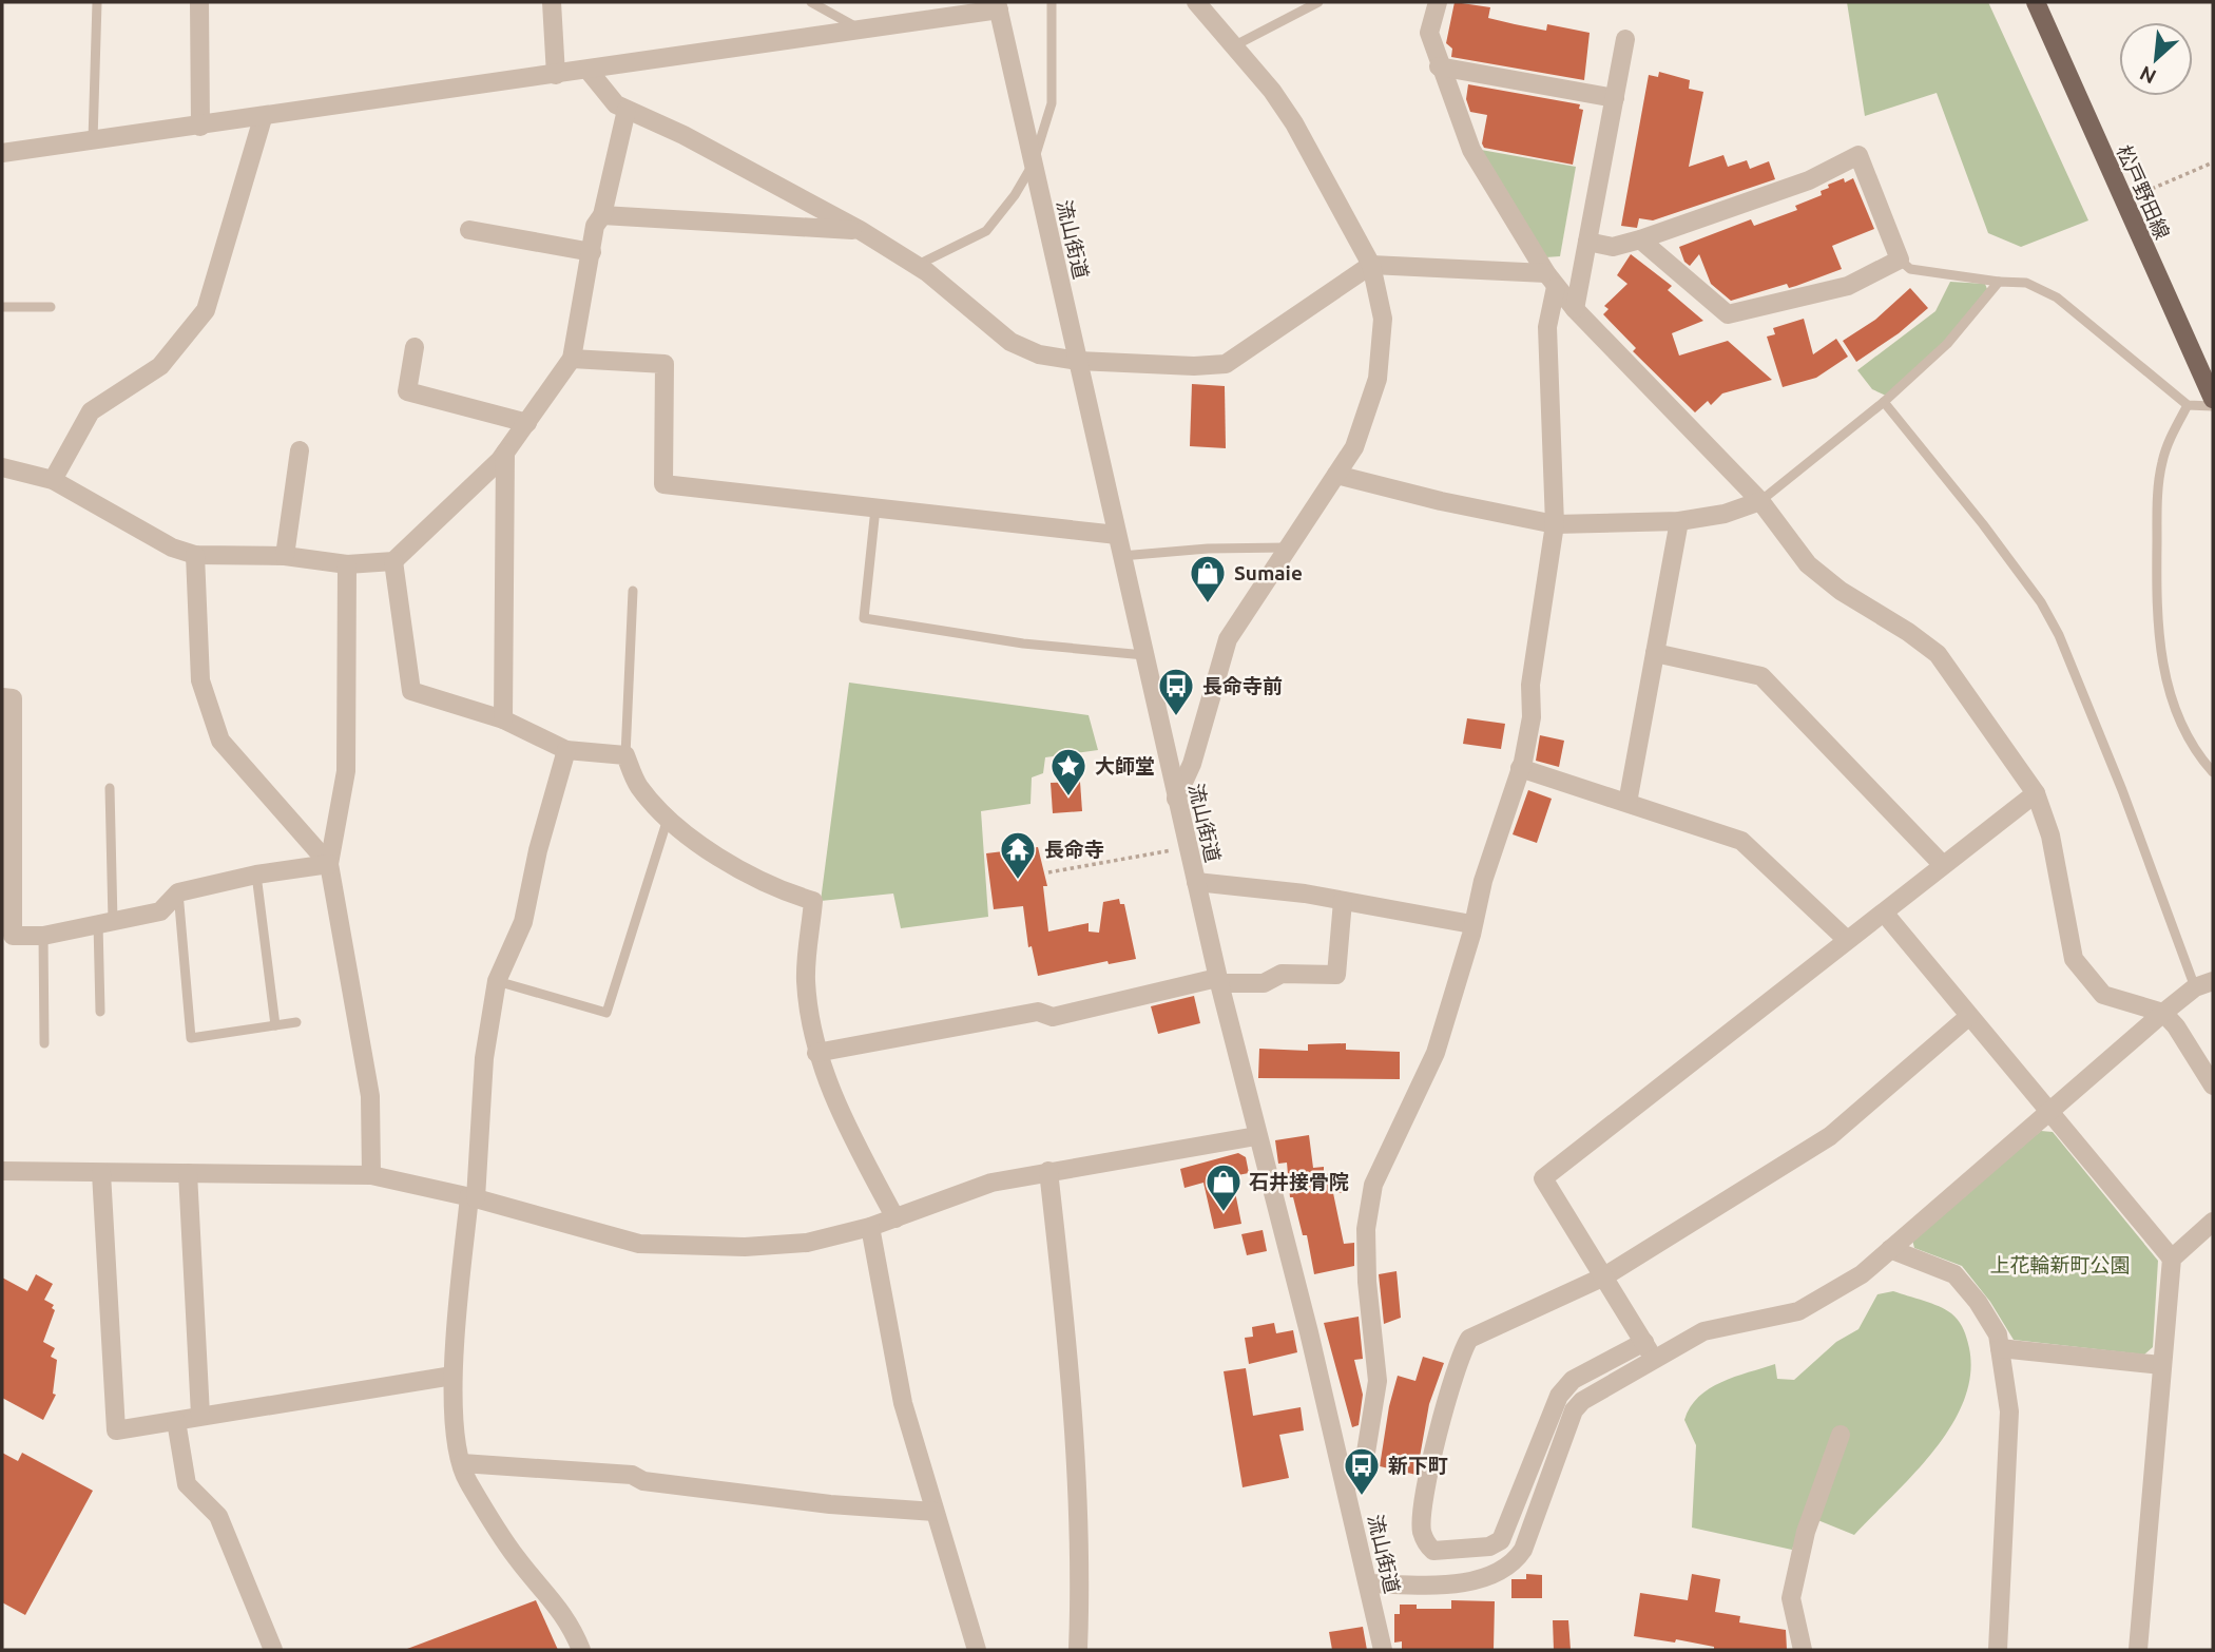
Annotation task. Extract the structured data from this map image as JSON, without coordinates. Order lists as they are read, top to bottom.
{
  "streets": {
    "main road": ["松戸野田線"],
    "street": ["流山街道"]
  },
  "parks": ["上花輪新町公園"],
  "places": {
    "shop": ["Sumaie", "石井接骨院"],
    "bus stop": ["長命寺前", "新下町"],
    "place": ["大師堂"],
    "temple": ["長命寺"]
  },
  "north": "bottom left"
}
